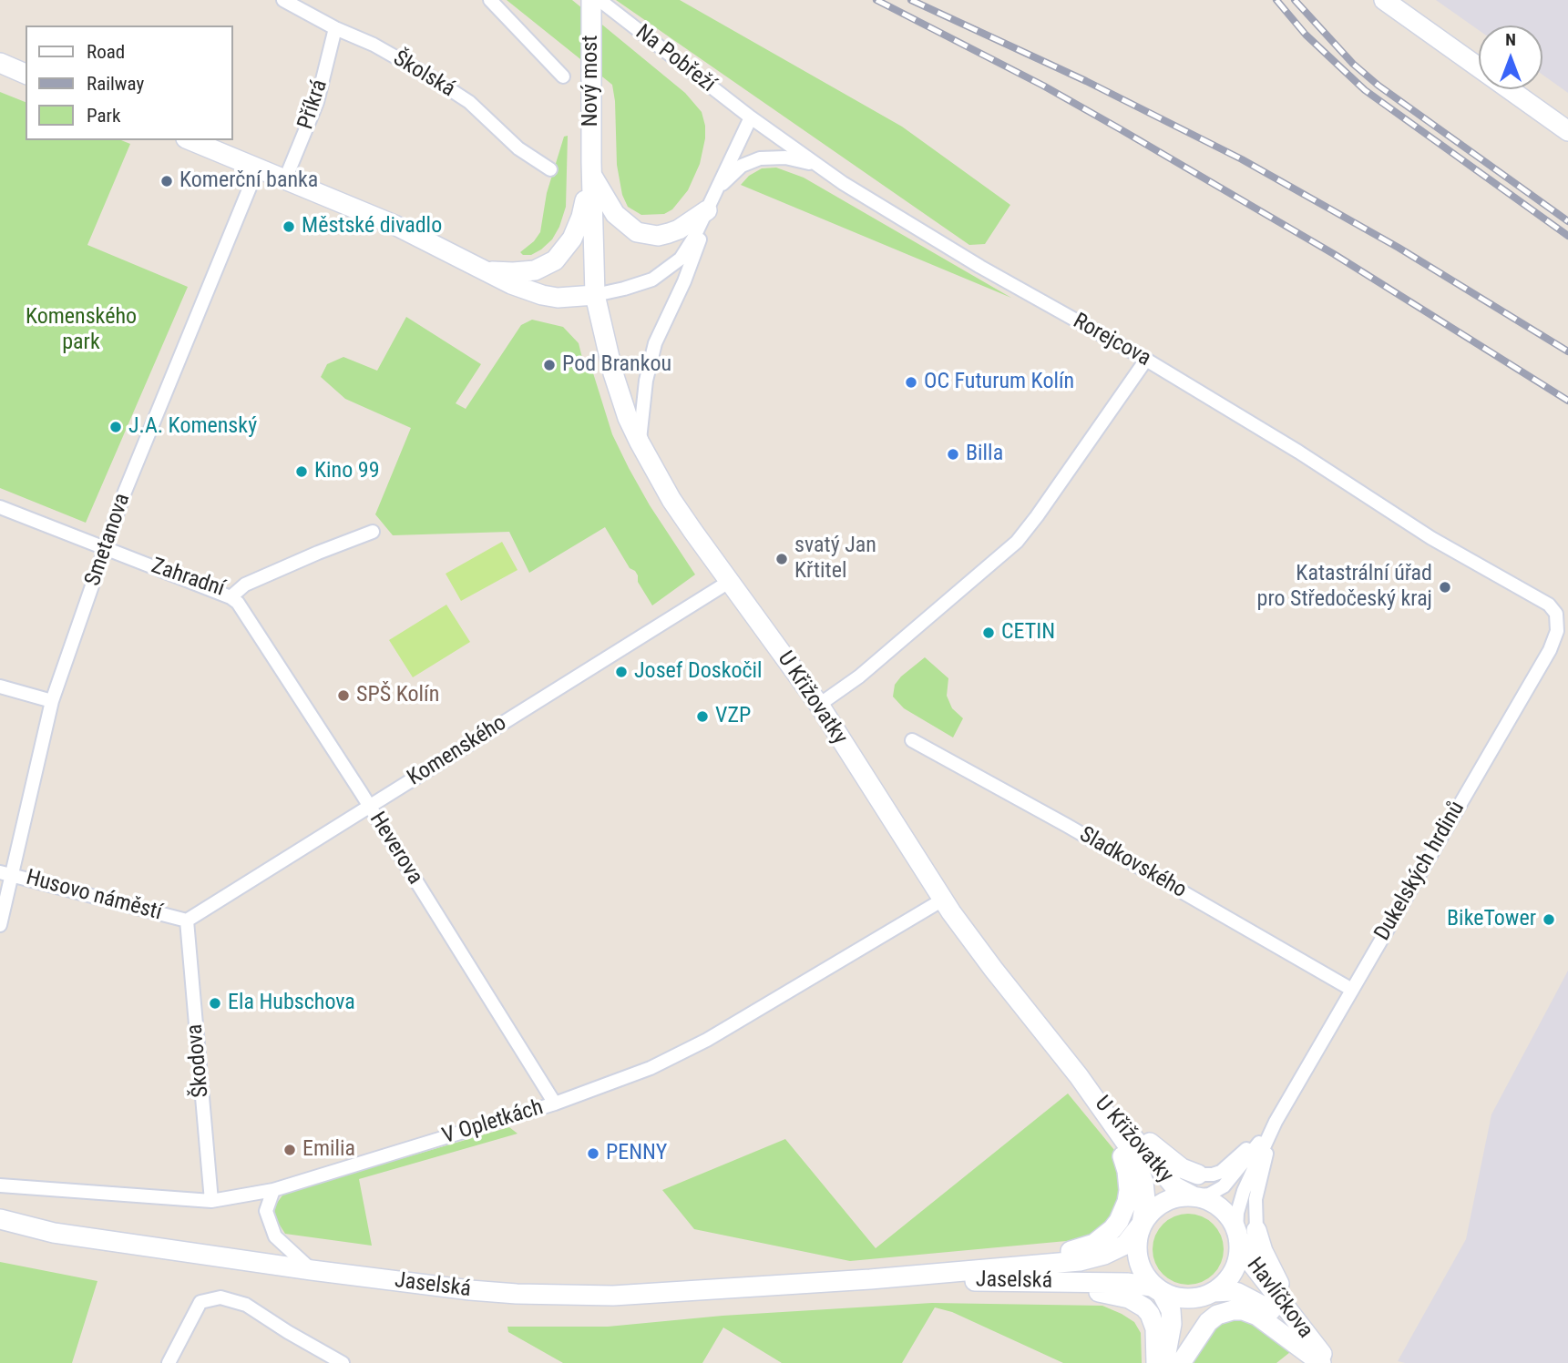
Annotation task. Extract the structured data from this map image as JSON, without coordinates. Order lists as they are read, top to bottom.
{
  "streets": {
    "street": [
      "Na Pobřeží",
      "Školská",
      "Nový most",
      "Příkrá",
      "Rorejcova",
      "Smetanova",
      "Zahradní",
      "U Křižovatky",
      "Komenského",
      "Heverova",
      "Sladkovského",
      "Dukelských hrdinů",
      "Husovo náměstí",
      "Škodova",
      "V Opletkách",
      "Jaselská",
      "Havlíčkova"
    ]
  },
  "crossings": [
    ["Na Pobřeží", "Rorejcova"],
    ["Školská", "Příkrá"],
    ["Nový most", "U Křižovatky"],
    ["Rorejcova", "Dukelských hrdinů"],
    ["Smetanova", "Zahradní"],
    ["Smetanova", "Husovo náměstí"],
    ["Zahradní", "Heverova"],
    ["U Křižovatky", "Komenského"],
    ["U Křižovatky", "Dukelských hrdinů"],
    ["U Křižovatky", "V Opletkách"],
    ["U Křižovatky", "Jaselská"],
    ["U Křižovatky", "Havlíčkova"],
    ["Komenského", "Heverova"],
    ["Komenského", "Husovo náměstí"],
    ["Komenského", "Škodova"],
    ["Heverova", "V Opletkách"],
    ["Sladkovského", "Dukelských hrdinů"],
    ["Dukelských hrdinů", "Jaselská"],
    ["Dukelských hrdinů", "Havlíčkova"],
    ["Husovo náměstí", "Škodova"],
    ["Škodova", "V Opletkách"],
    ["Jaselská", "Havlíčkova"]
  ],
  "parks": ["Komenského park"],
  "places": [
    "Komerční banka",
    "Městské divadlo",
    "Pod Brankou",
    "OC Futurum Kolín",
    "J.A. Komenský",
    "Billa",
    "Kino 99",
    "svatý Jan Křtitel",
    "Katastrální úřad pro Středočeský kraj",
    "CETIN",
    "Josef Doskočil",
    "SPŠ Kolín",
    "VZP",
    "BikeTower",
    "Ela Hubschova",
    "Emilia",
    "PENNY"
  ],
  "legend": ["Road", "Railway", "Park"],
  "north": "top"
}
